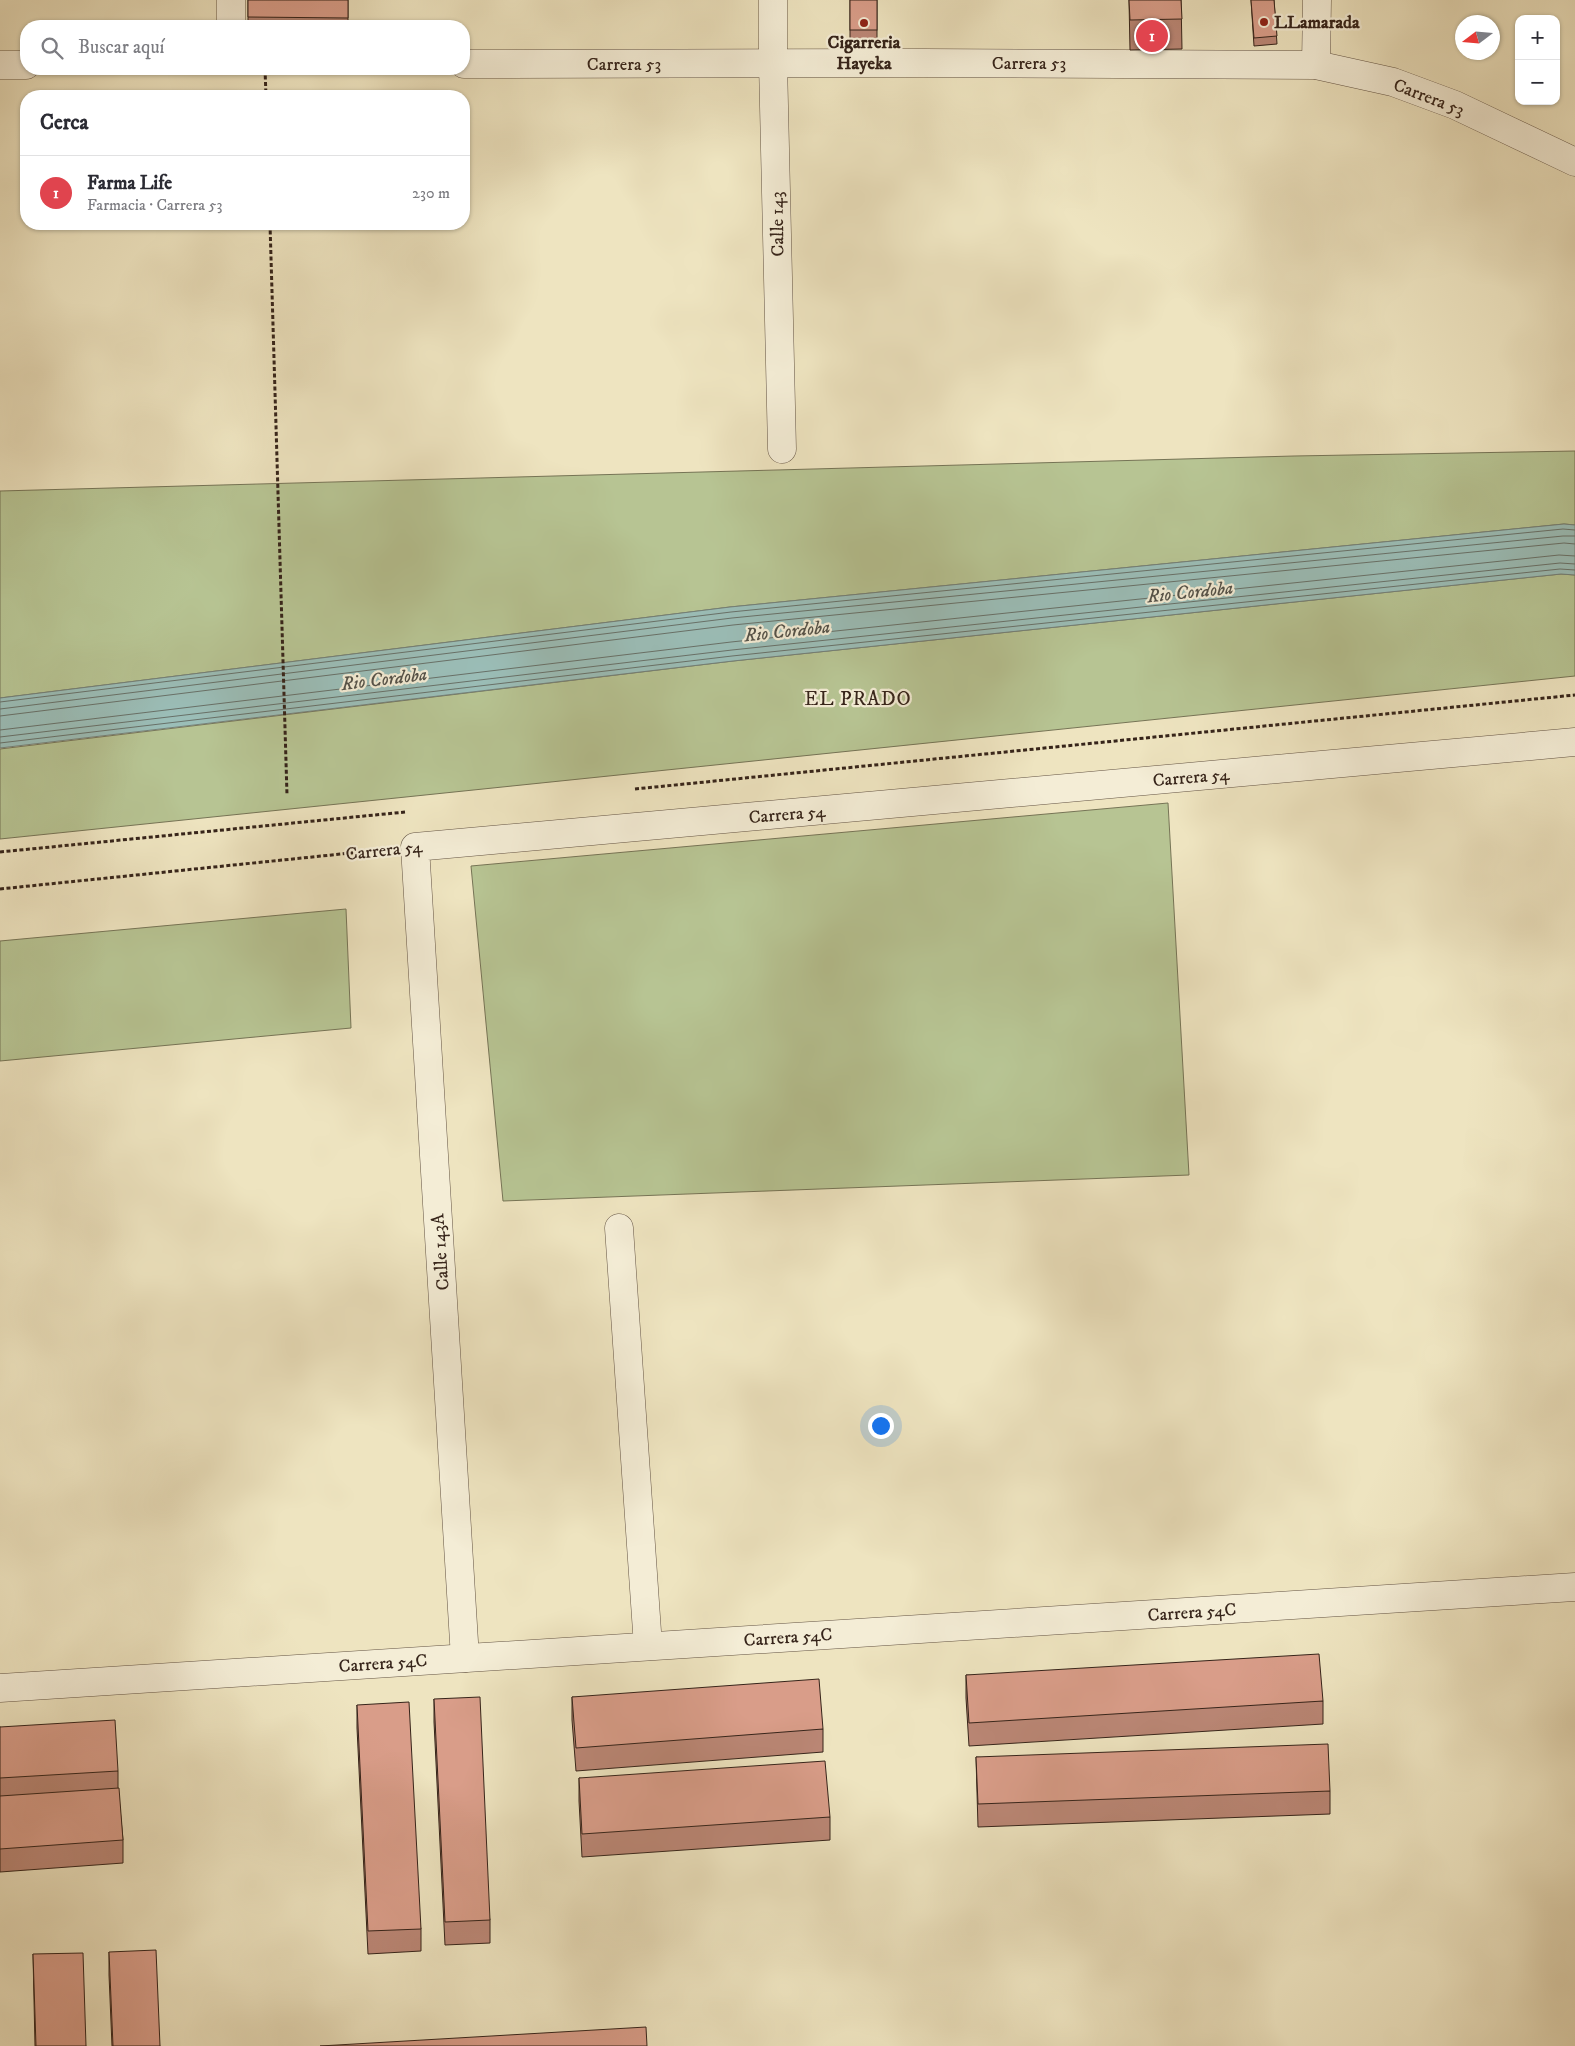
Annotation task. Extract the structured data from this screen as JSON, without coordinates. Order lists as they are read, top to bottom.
{
  "streets": {
    "street": [
      "Carrera 53",
      "Calle 143",
      "Carrera 54",
      "Calle 143A",
      "Carrera 54C"
    ]
  },
  "crossings": [
    ["Carrera 53", "Calle 143"],
    ["Carrera 54", "Calle 143A"],
    ["Calle 143A", "Carrera 54C"]
  ],
  "districts": ["EL PRADO"],
  "water": ["Rio Cordoba"],
  "places": ["LLamarada", "Cigarreria Hayeka"],
  "north": "left",
  "page": {
    "map_buttons": ["+", "−"],
    "pins": "1",
    "search": "Buscar aquí",
    "heading": "Cerca",
    "list": [
      {
        "mark": "1",
        "name": "Farma Life",
        "note": "Farmacia · Carrera 53",
        "value": "230 m"
      }
    ]
  }
}
